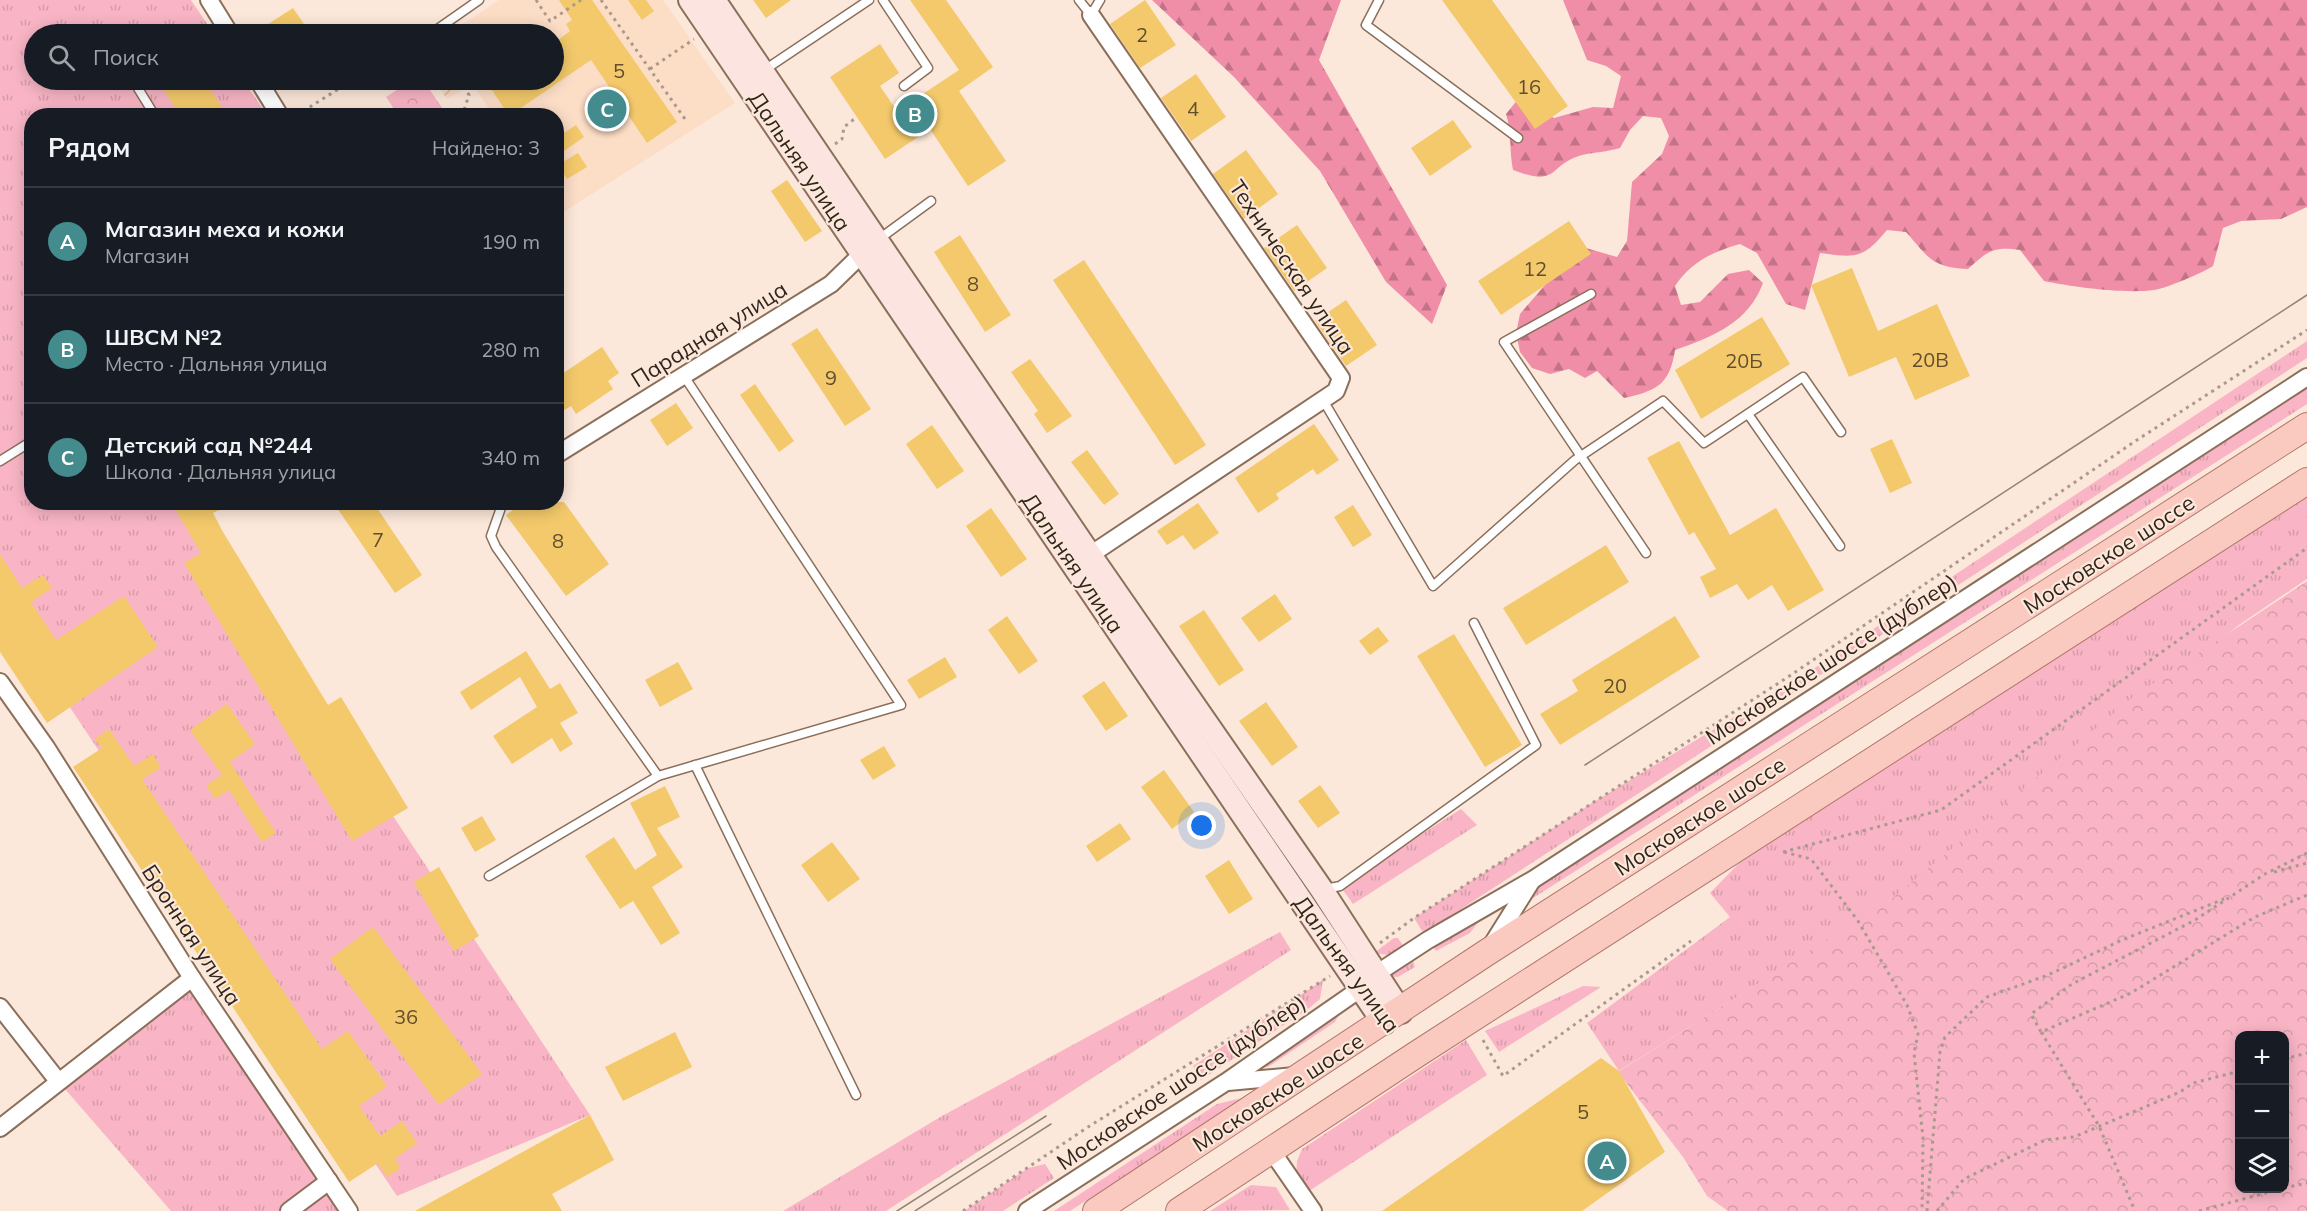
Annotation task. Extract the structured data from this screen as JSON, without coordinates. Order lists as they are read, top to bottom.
{
  "streets": {
    "main road": ["Дальняя улица", "Московское шоссе"],
    "street": [
      "Техническая улица",
      "Парадная улица",
      "Московское шоссе (дублер)",
      "Бронная улица"
    ]
  },
  "crossings": [
    ["Дальняя улица", "Техническая улица"],
    ["Дальняя улица", "Парадная улица"],
    ["Дальняя улица", "Московское шоссе"],
    ["Дальняя улица", "Московское шоссе (дублер)"]
  ],
  "house_numbers": [
    "2",
    "5",
    "16",
    "4",
    "12",
    "8",
    "20В",
    "20Б",
    "9",
    "7",
    "8",
    "20",
    "36",
    "5"
  ],
  "page": {
    "search": "Поиск",
    "pins": ["C", "B", "A"],
    "heading": ["Рядом", "Найдено: 3"],
    "list": [
      {
        "mark": "A",
        "name": "Магазин меха и кожи",
        "note": "Магазин",
        "value": "190 m"
      },
      {
        "mark": "B",
        "name": "ШВСМ №2",
        "note": "Место · Дальняя улица",
        "value": "280 m"
      },
      {
        "mark": "C",
        "name": "Детский сад №244",
        "note": "Школа · Дальняя улица",
        "value": "340 m"
      }
    ],
    "map_buttons": ["+", "−"]
  }
}
